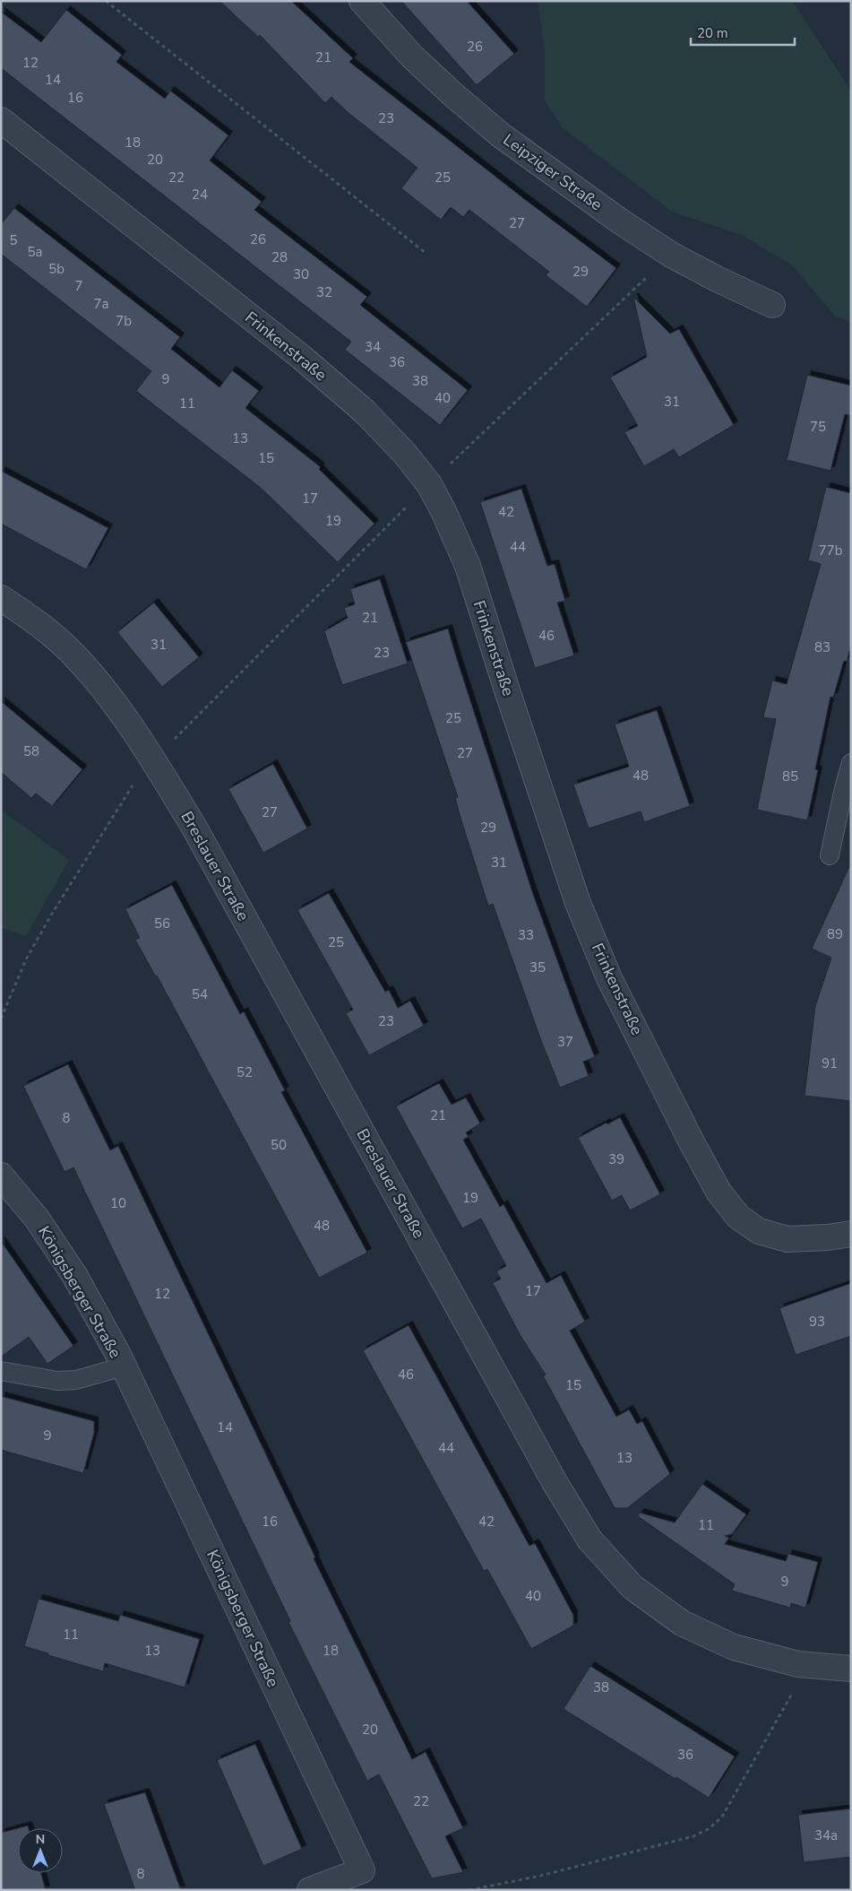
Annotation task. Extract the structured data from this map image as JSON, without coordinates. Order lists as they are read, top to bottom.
{
  "streets": {
    "street": [
      "Leipziger Straße",
      "Frinkenstraße",
      "Breslauer Straße",
      "Königsberger Straße"
    ]
  },
  "house_numbers": [
    "26",
    "21",
    "12",
    "14",
    "16",
    "23",
    "18",
    "20",
    "22",
    "25",
    "24",
    "27",
    "26",
    "5",
    "5a",
    "28",
    "5b",
    "29",
    "30",
    "7",
    "32",
    "7a",
    "7b",
    "34",
    "36",
    "9",
    "38",
    "40",
    "31",
    "11",
    "75",
    "13",
    "15",
    "17",
    "42",
    "19",
    "44",
    "77b",
    "21",
    "46",
    "31",
    "83",
    "23",
    "25",
    "58",
    "27",
    "48",
    "85",
    "27",
    "29",
    "31",
    "56",
    "89",
    "33",
    "25",
    "35",
    "54",
    "23",
    "37",
    "91",
    "52",
    "21",
    "8",
    "50",
    "39",
    "19",
    "10",
    "48",
    "17",
    "12",
    "93",
    "46",
    "15",
    "14",
    "9",
    "44",
    "13",
    "16",
    "42",
    "11",
    "9",
    "40",
    "11",
    "13",
    "18",
    "38",
    "20",
    "36",
    "22",
    "34a",
    "8"
  ],
  "scale_bar": "20 m",
  "north": "top"
}
